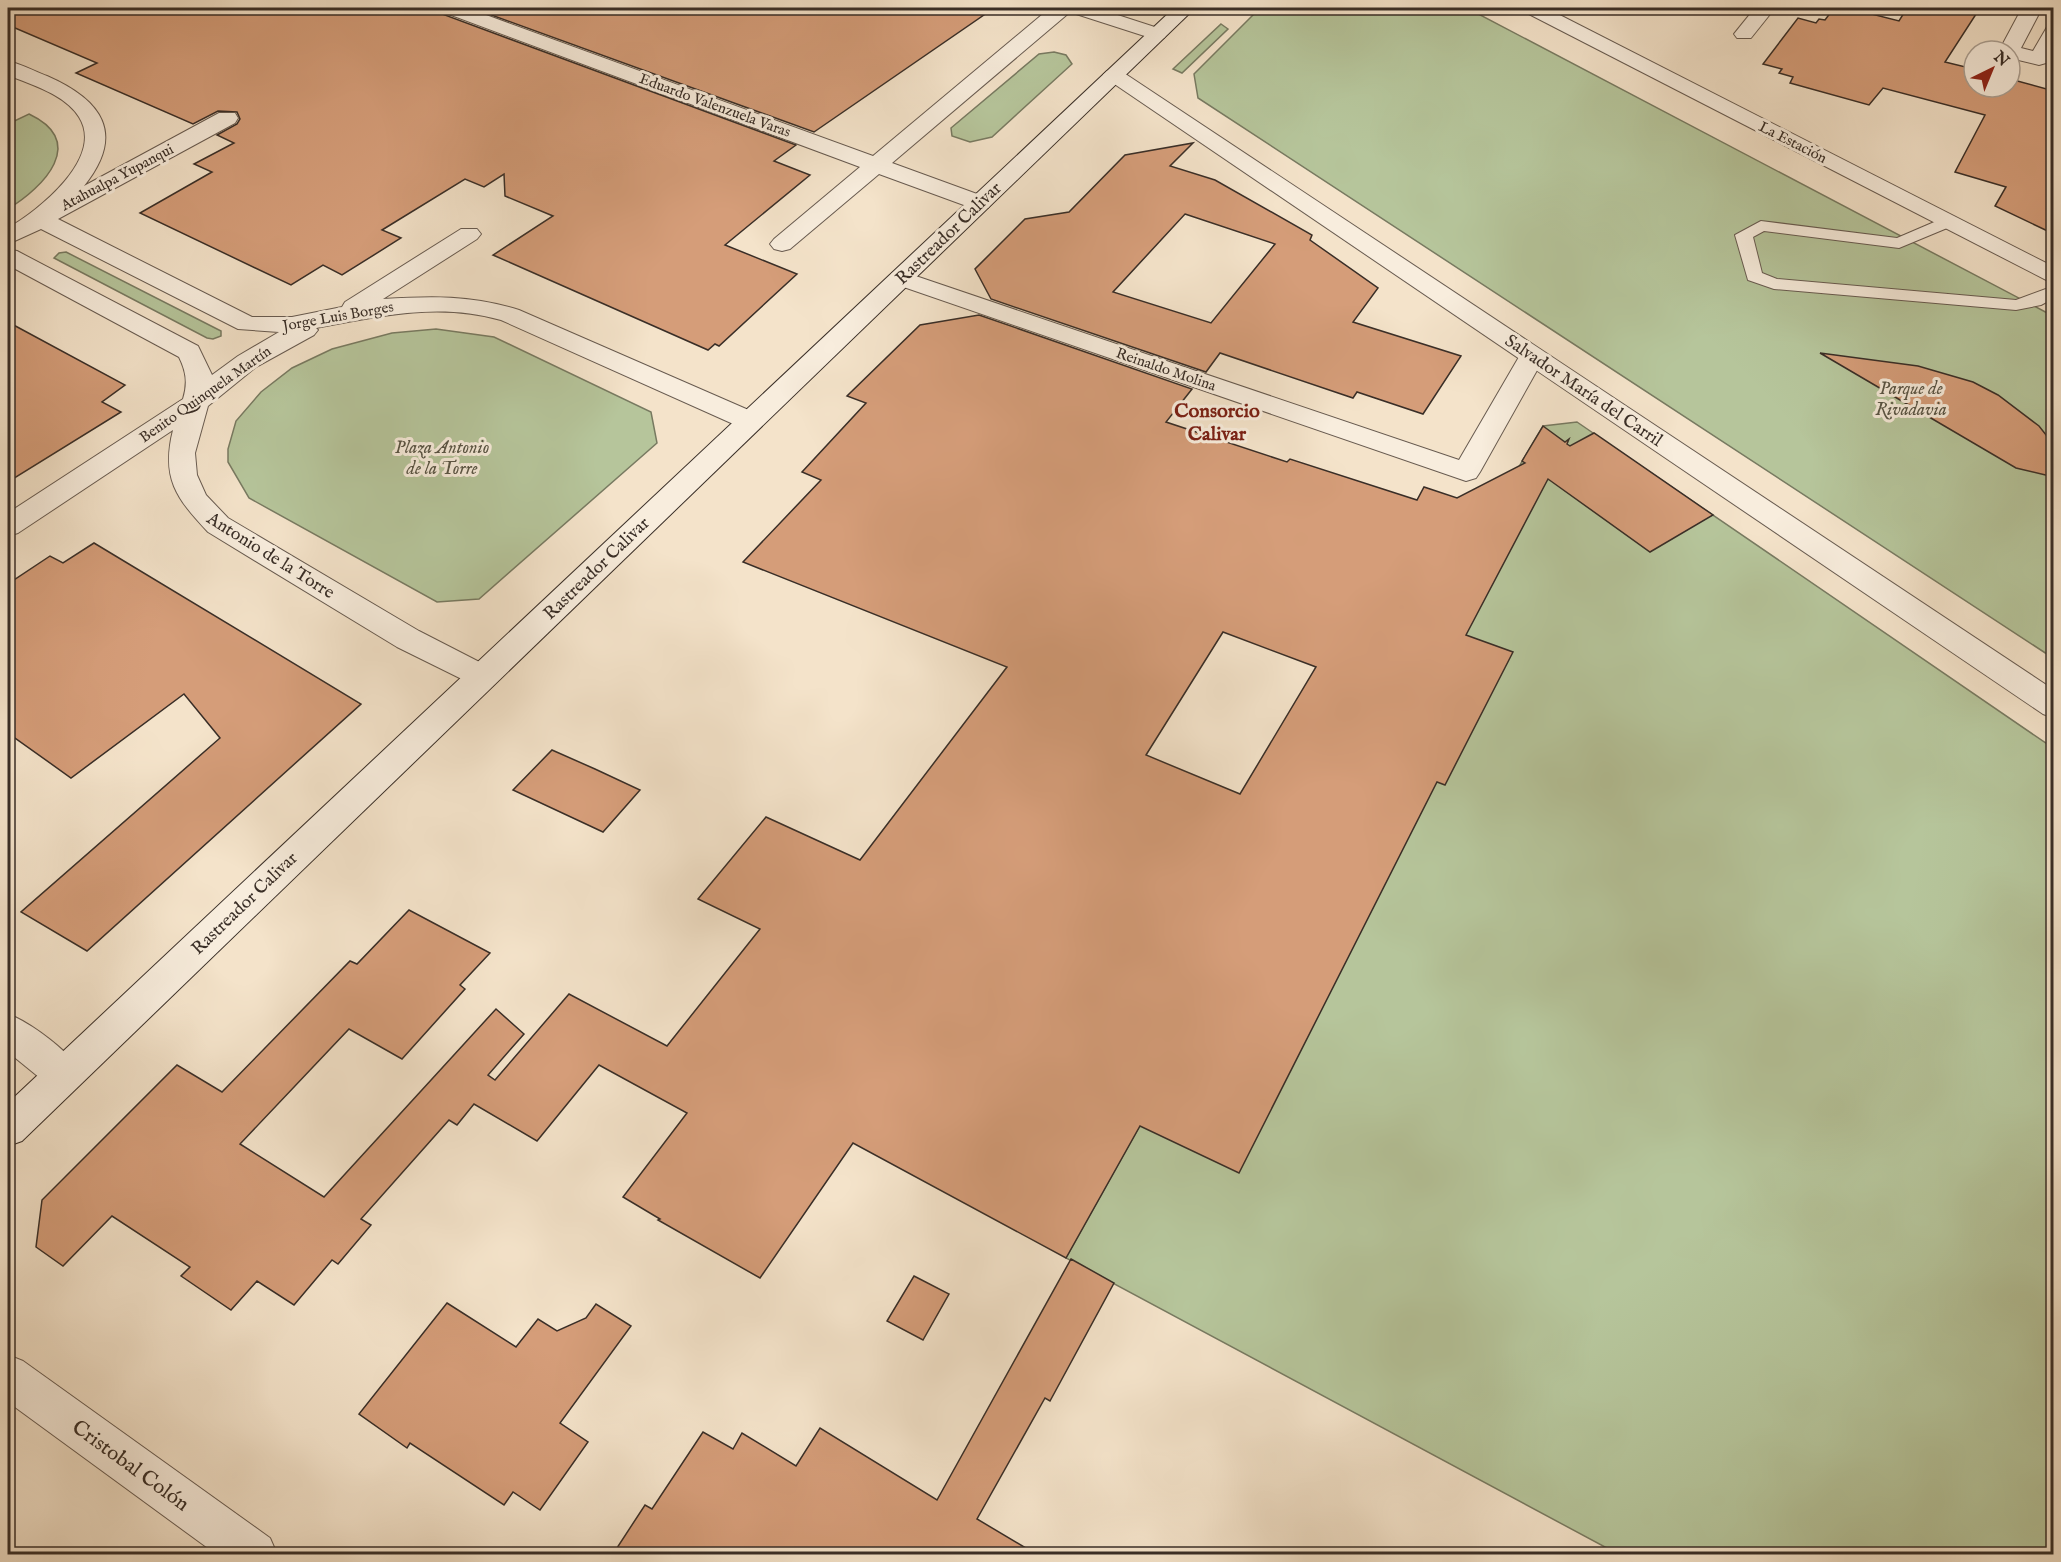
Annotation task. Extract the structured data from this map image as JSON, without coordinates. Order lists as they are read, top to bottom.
{
  "streets": {
    "street": [
      "Eduardo Valenzuela Varas",
      "La Estación",
      "Atahualpa Yupanqui",
      "Rastreador Calivar",
      "Jorge Luis Borges",
      "Reinaldo Molina",
      "Salvador María del Carril",
      "Benito Quinquela Martín",
      "Antonio de la Torre",
      "Cristobal Colón"
    ]
  },
  "crossings": [
    ["Eduardo Valenzuela Varas", "Rastreador Calivar"],
    ["Atahualpa Yupanqui", "Jorge Luis Borges"],
    ["Rastreador Calivar", "Jorge Luis Borges"],
    ["Rastreador Calivar", "Reinaldo Molina"],
    ["Rastreador Calivar", "Salvador María del Carril"],
    ["Rastreador Calivar", "Antonio de la Torre"],
    ["Jorge Luis Borges", "Benito Quinquela Martín"],
    ["Reinaldo Molina", "Salvador María del Carril"],
    ["Benito Quinquela Martín", "Antonio de la Torre"]
  ],
  "districts": ["Consorcio Calivar"],
  "parks": ["Parque de Rivadavia", "Plaza Antonio de la Torre"],
  "north": "top right"
}
